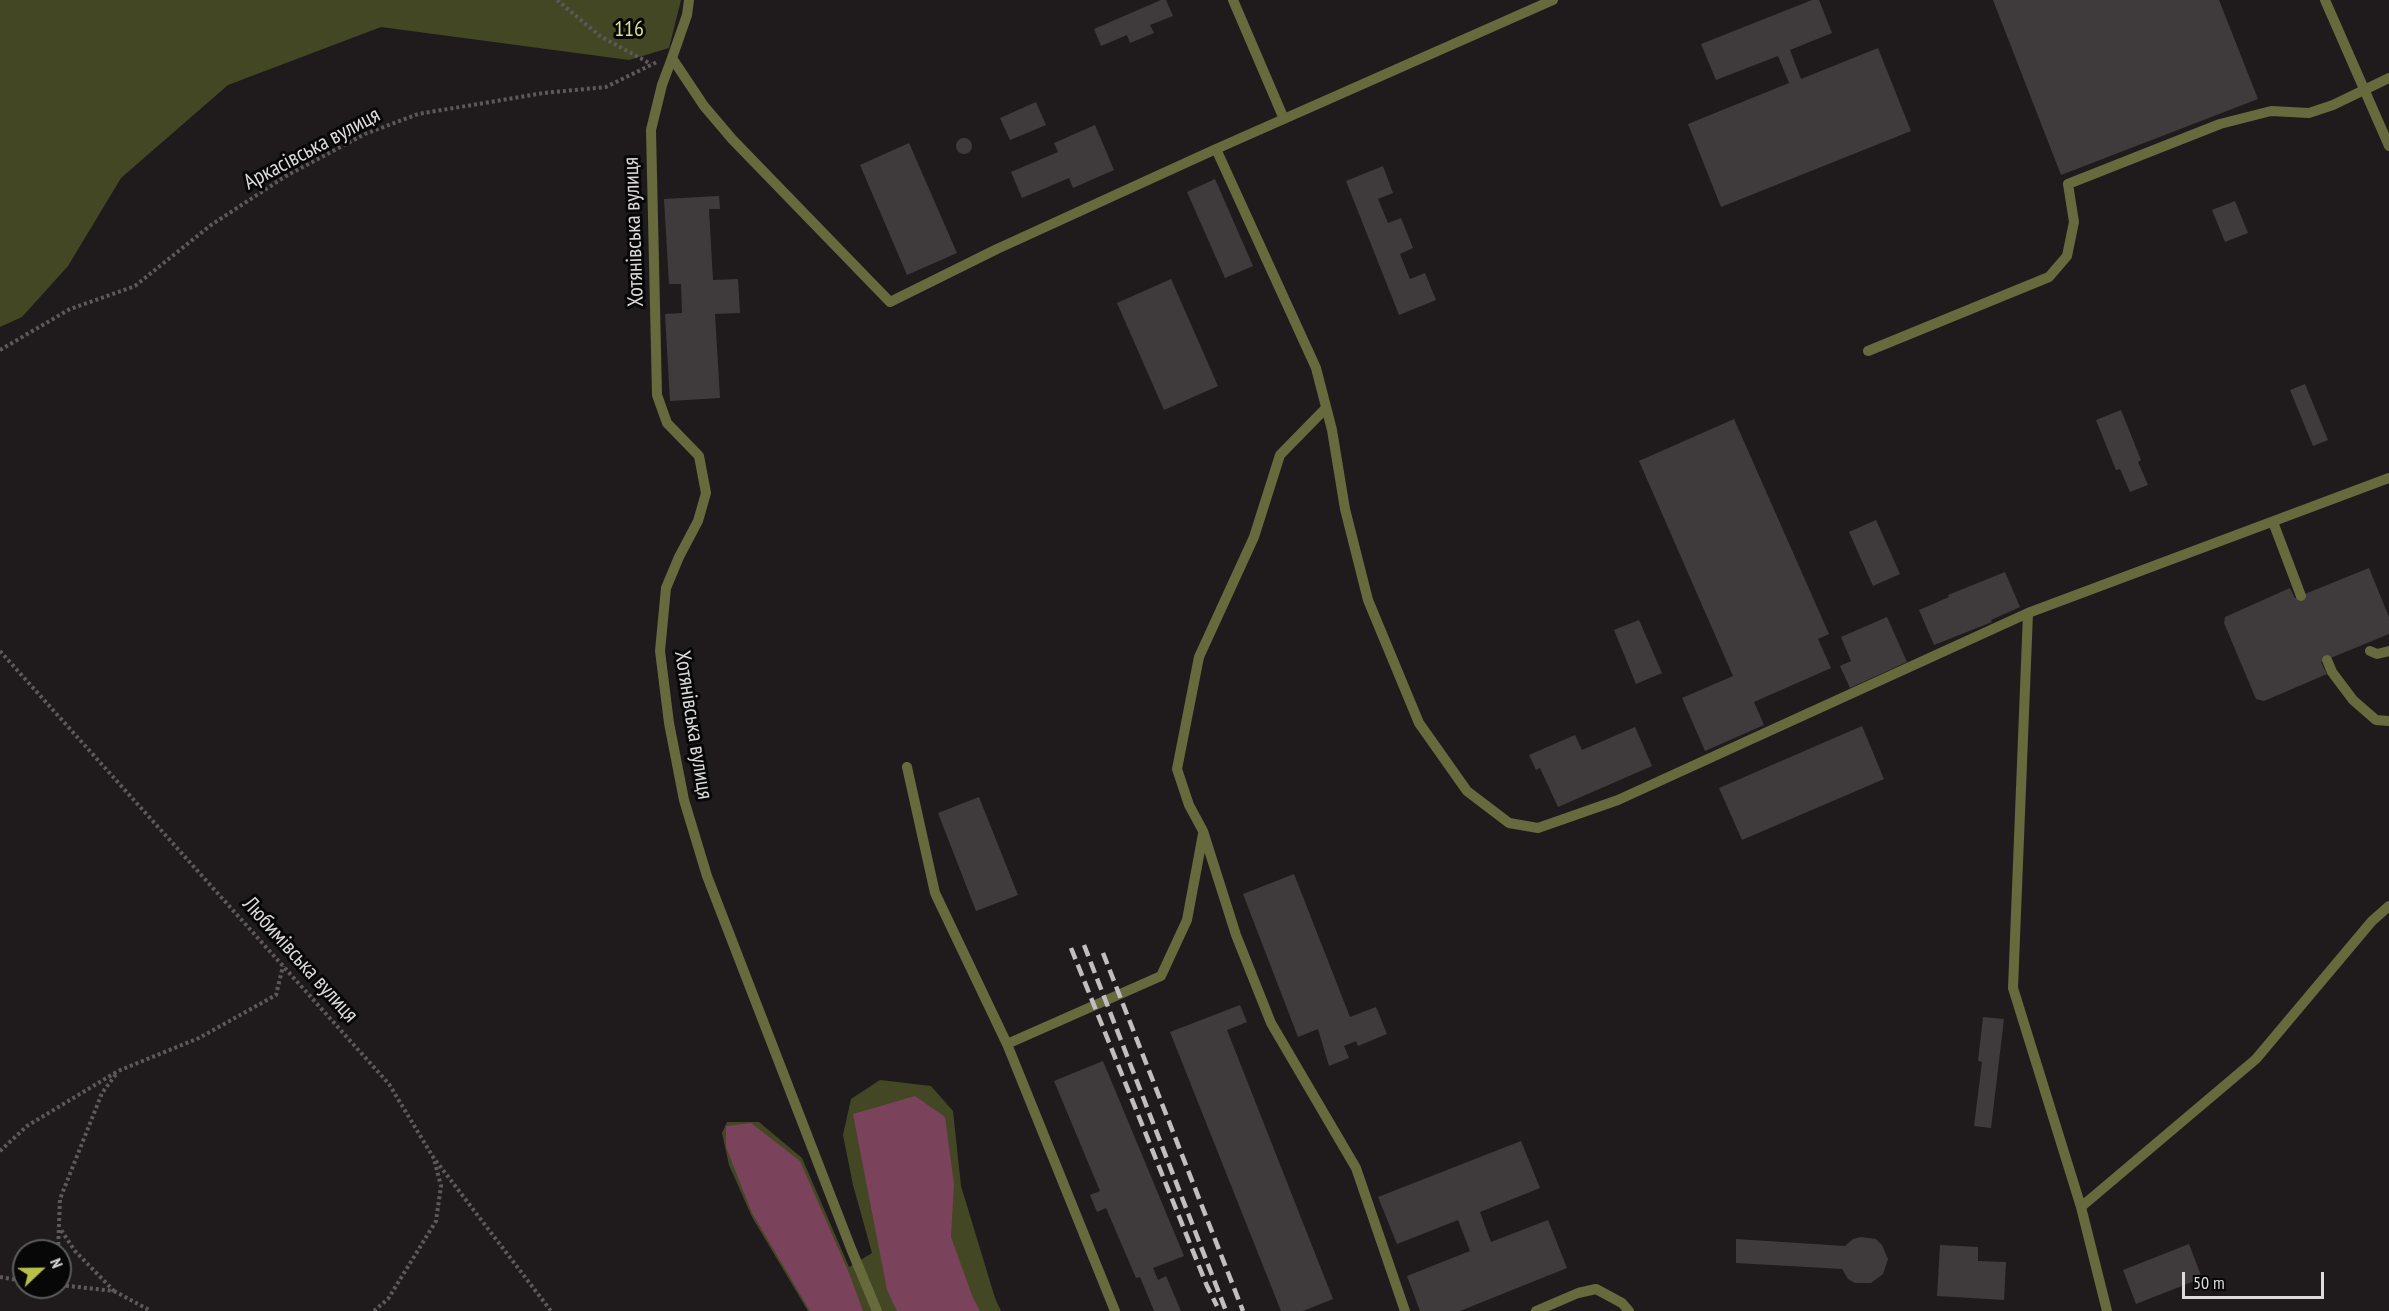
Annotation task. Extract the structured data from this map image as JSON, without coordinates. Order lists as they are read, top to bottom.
{
  "streets": {
    "lane": ["Хотянівська вулиця"],
    "path": ["Аркасівська вулиця", "Любимівська вулиця"]
  },
  "crossings": [
    ["Аркасівська вулиця", "Хотянівська вулиця"]
  ],
  "parks": ["116"],
  "scale_bar": "50 m",
  "north": "right"
}
